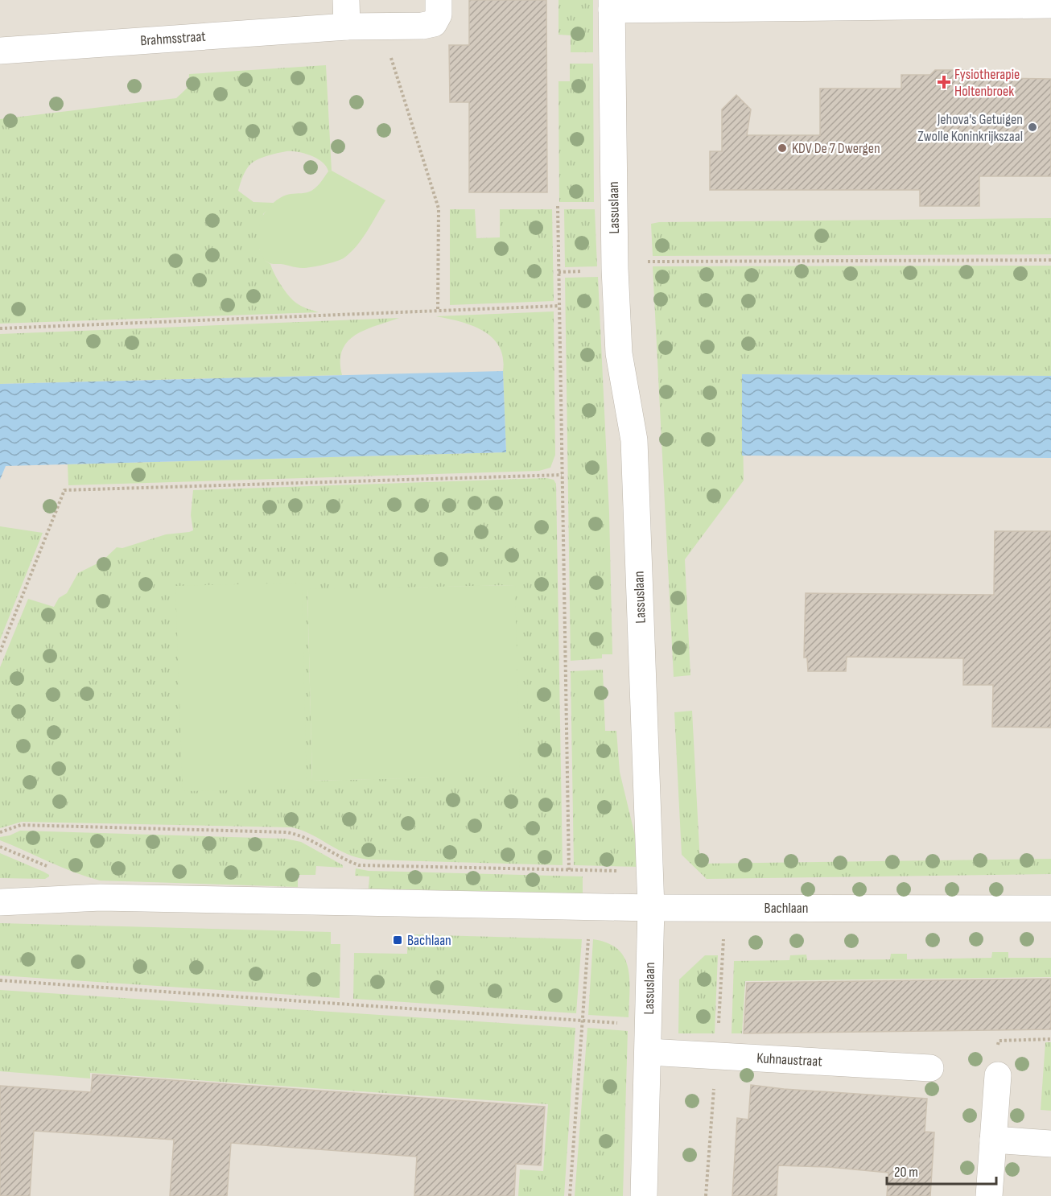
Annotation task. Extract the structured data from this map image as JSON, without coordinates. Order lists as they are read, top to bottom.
{
  "streets": {
    "street": [
      "Brahmsstraat",
      "Lassuslaan",
      "Bachlaan",
      "Kuhnaustraat"
    ]
  },
  "crossings": [
    ["Lassuslaan", "Bachlaan"],
    ["Lassuslaan", "Kuhnaustraat"]
  ],
  "places": {
    "health": ["Fysiotherapie Holtenbroek"],
    "other": ["Jehova's Getuigen Zwolle Koninkrijkszaal", "KDV De 7 Dwergen"],
    "transit": ["Bachlaan"]
  },
  "scale_bar": "20 m"
}
